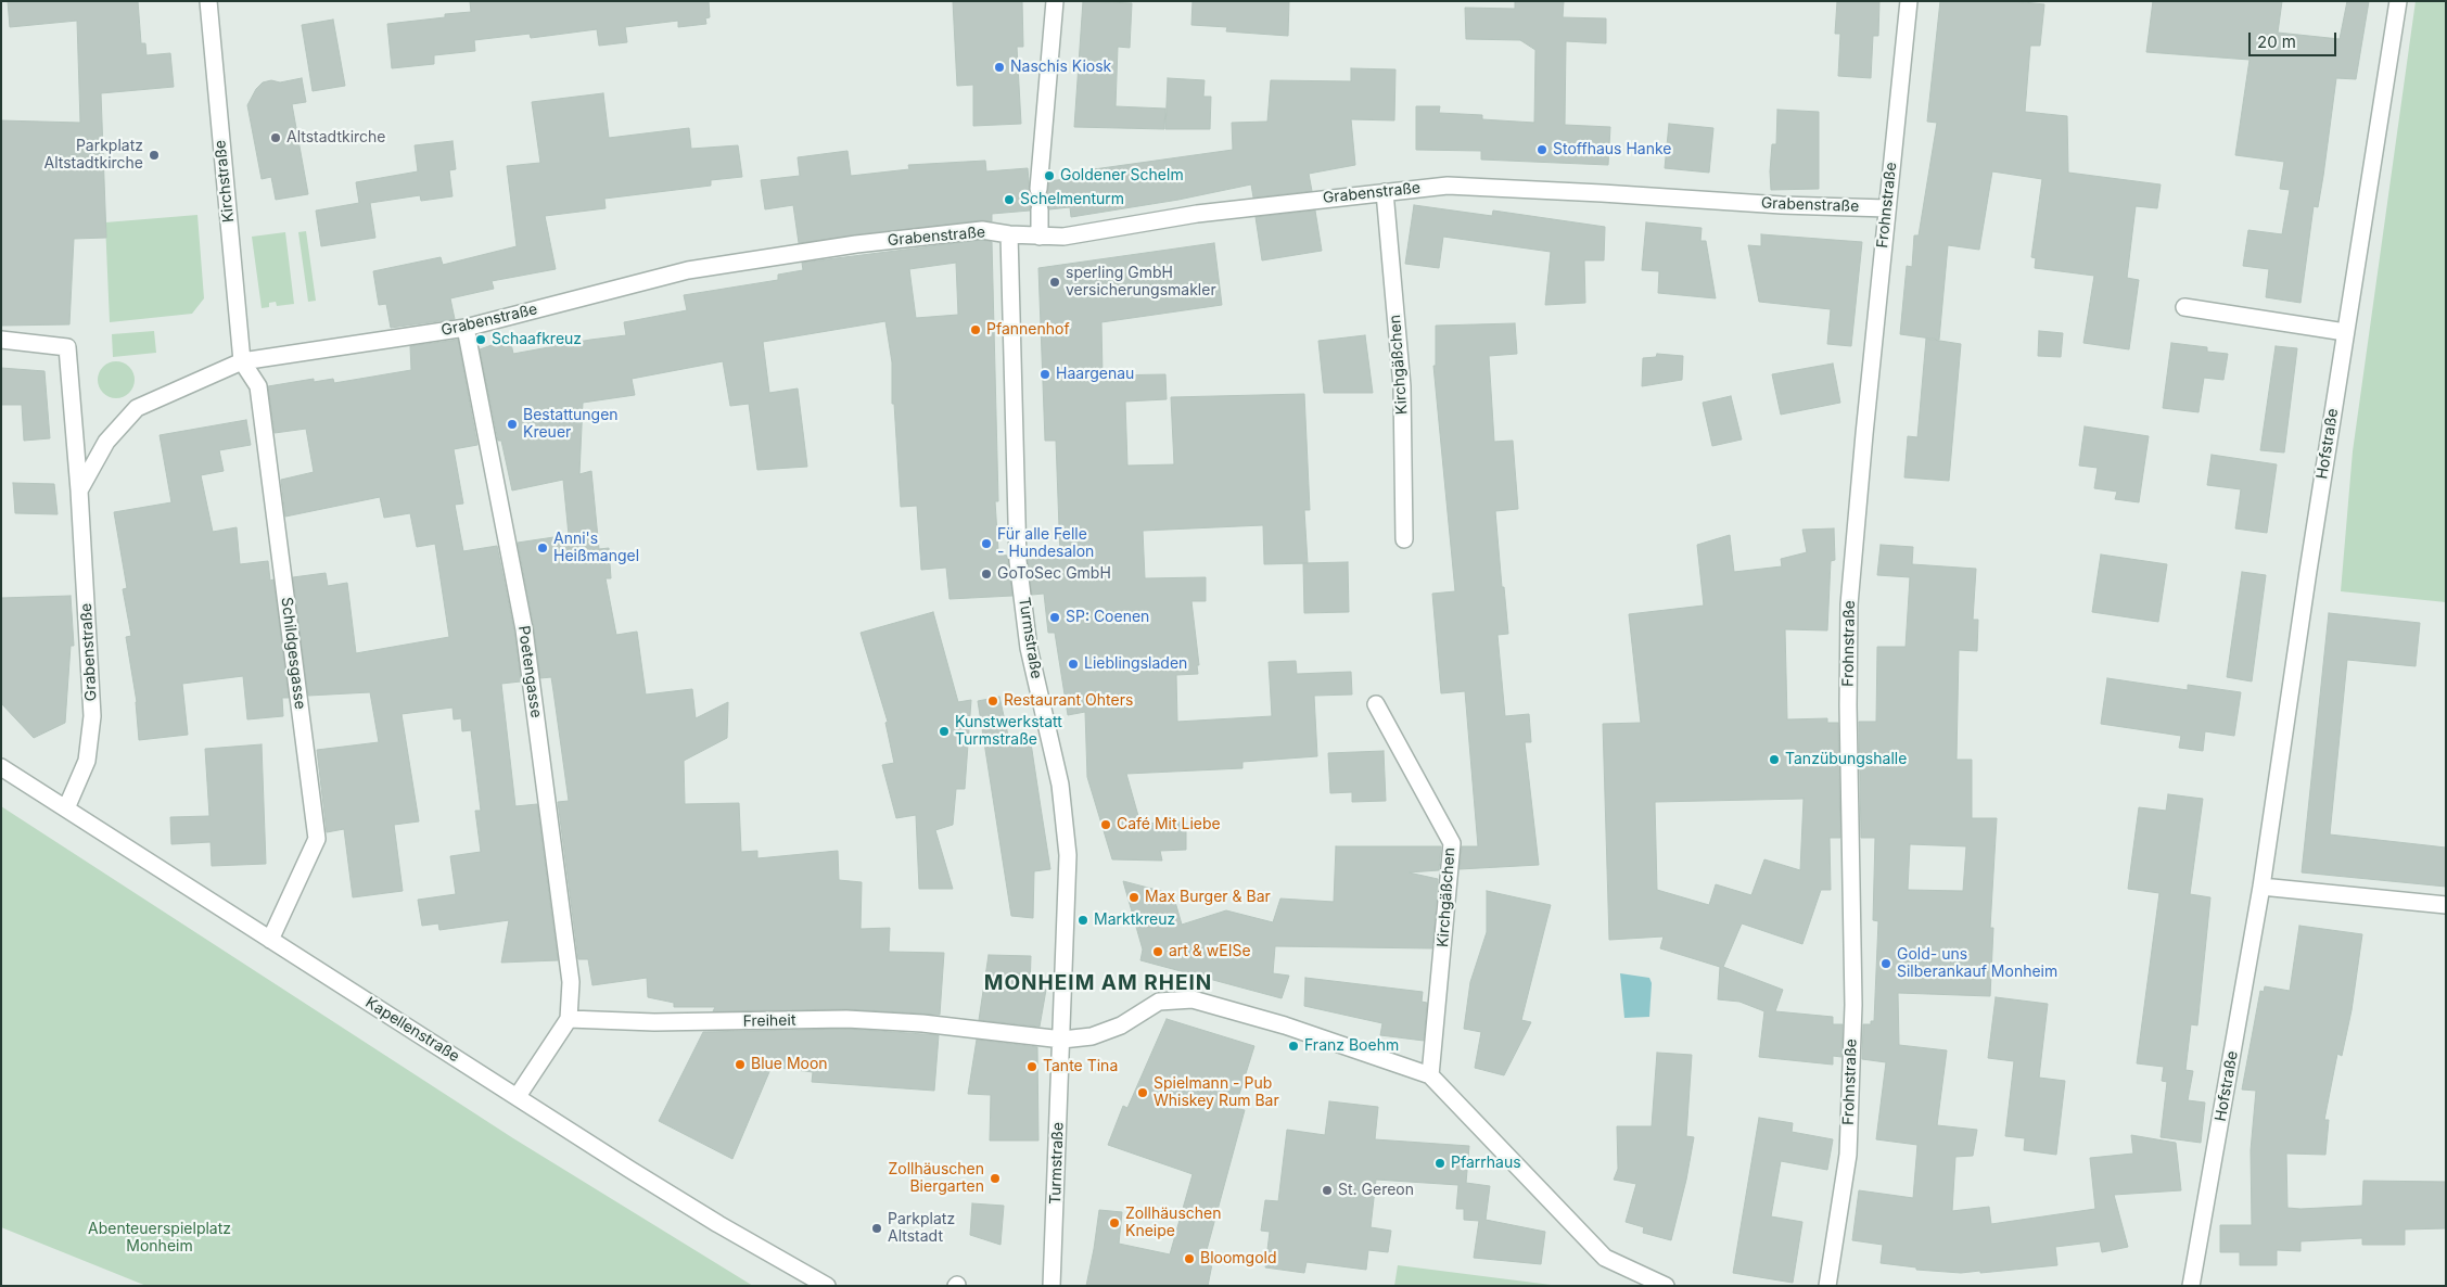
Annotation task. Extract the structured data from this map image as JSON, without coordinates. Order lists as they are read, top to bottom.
{
  "streets": {
    "street": [
      "Kirchstraße",
      "Grabenstraße",
      "Frohnstraße",
      "Kirchgäßchen",
      "Hofstraße",
      "Turmstraße",
      "Schildgesgasse",
      "Poetengasse",
      "Freiheit",
      "Kapellenstraße"
    ]
  },
  "crossings": [
    ["Kirchstraße", "Grabenstraße"],
    ["Kirchstraße", "Schildgesgasse"],
    ["Grabenstraße", "Frohnstraße"],
    ["Grabenstraße", "Kirchgäßchen"],
    ["Grabenstraße", "Turmstraße"],
    ["Grabenstraße", "Schildgesgasse"],
    ["Grabenstraße", "Poetengasse"],
    ["Grabenstraße", "Kapellenstraße"],
    ["Turmstraße", "Freiheit"],
    ["Schildgesgasse", "Kapellenstraße"],
    ["Poetengasse", "Freiheit"]
  ],
  "districts": ["MONHEIM AM RHEIN"],
  "parks": ["Abenteuerspielplatz Monheim"],
  "places": [
    "Naschis Kiosk",
    "Altstadtkirche",
    "Stoffhaus Hanke",
    "Parkplatz Altstadtkirche",
    "Goldener Schelm",
    "Schelmenturm",
    "sperling GmbH versicherungsmakler",
    "Pfannenhof",
    "Schaafkreuz",
    "Haargenau",
    "Bestattungen Kreuer",
    "Für alle Felle - Hundesalon",
    "Anni's Heißmangel",
    "GoToSec GmbH",
    "SP: Coenen",
    "Lieblingsladen",
    "Restaurant Ohters",
    "Kunstwerkstatt Turmstraße",
    "Tanzübungshalle",
    "Café Mit Liebe",
    "Max Burger & Bar",
    "Marktkreuz",
    "art & wEISe",
    "Gold- uns Silberankauf Monheim",
    "Franz Boehm",
    "Blue Moon",
    "Tante Tina",
    "Spielmann - Pub Whiskey Rum Bar",
    "Pfarrhaus",
    "Zollhäuschen Biergarten",
    "St. Gereon",
    "Zollhäuschen Kneipe",
    "Parkplatz Altstadt",
    "Bloomgold"
  ],
  "scale_bar": "20 m"
}
